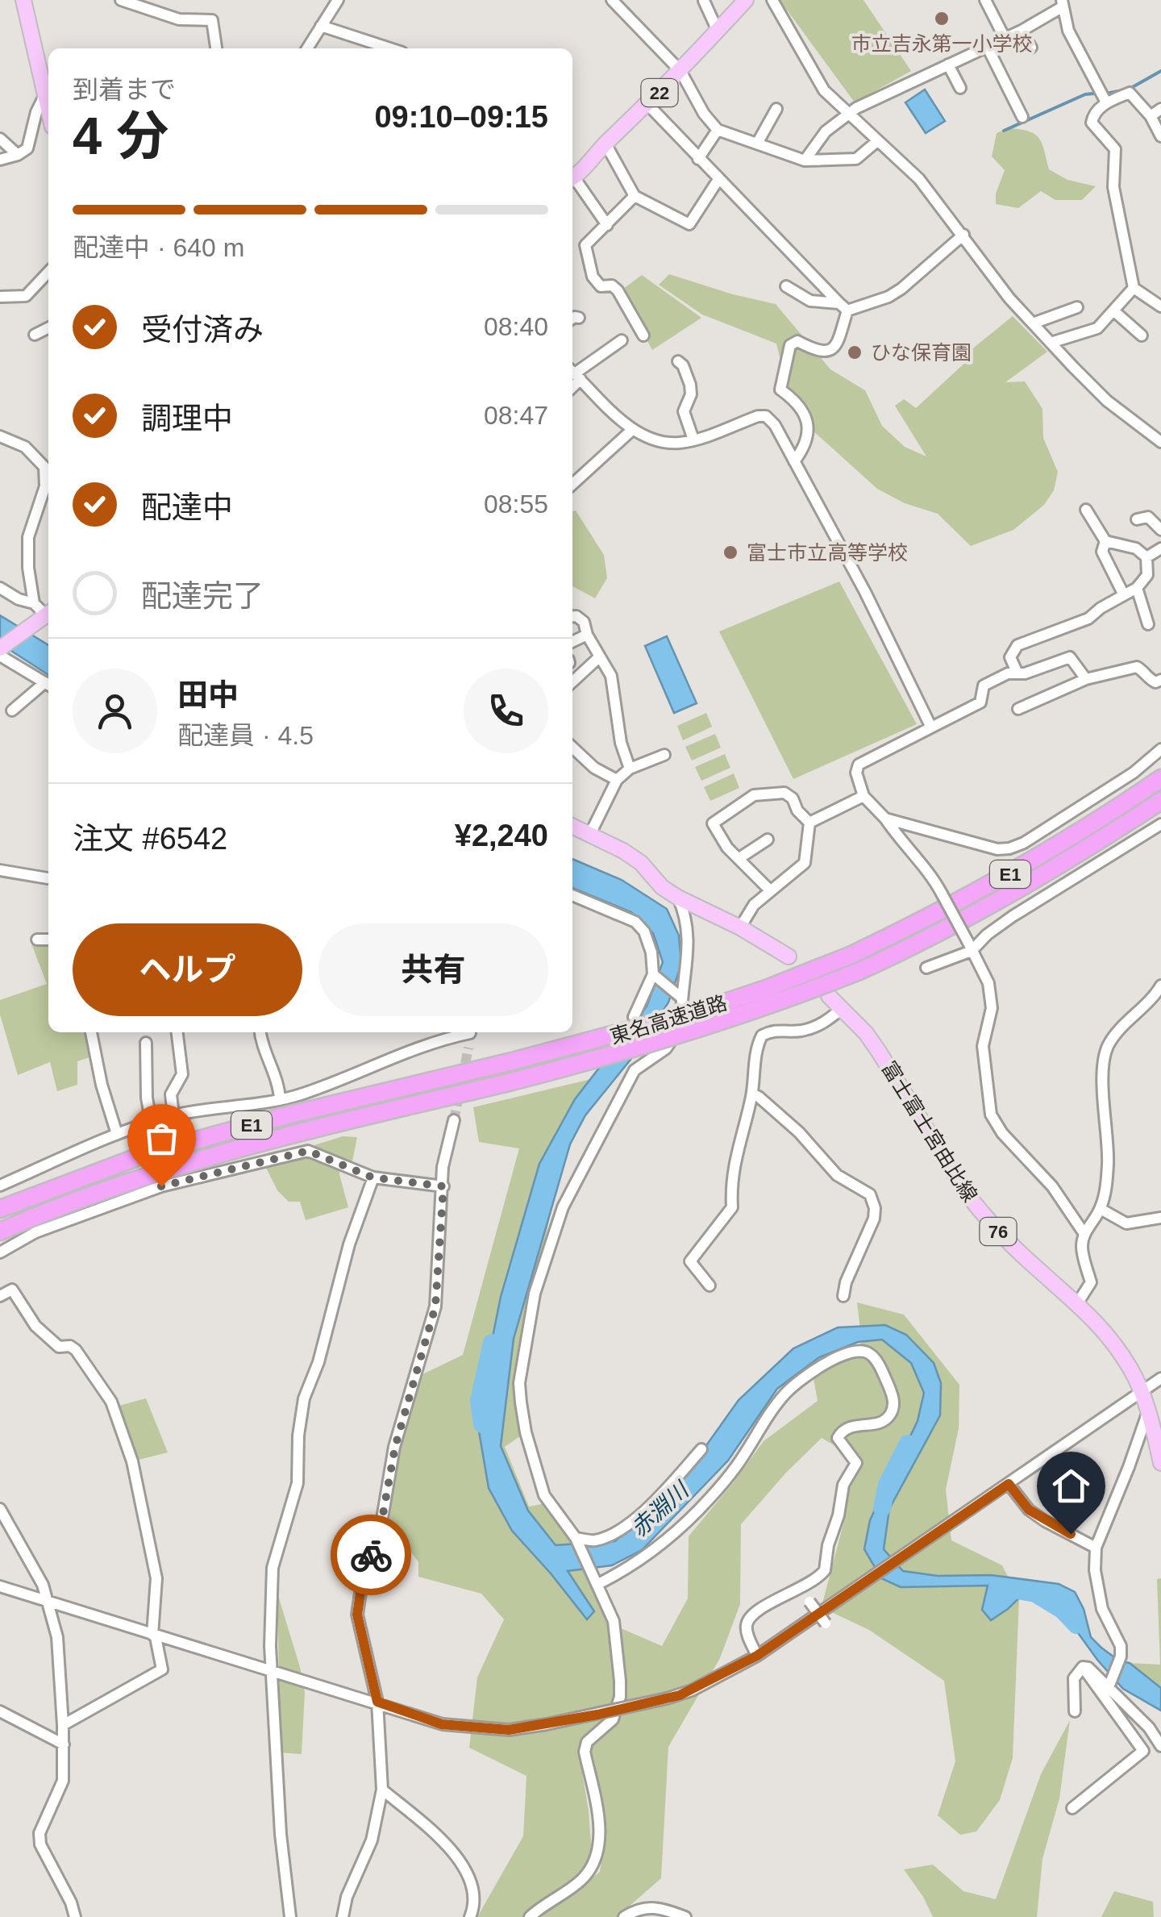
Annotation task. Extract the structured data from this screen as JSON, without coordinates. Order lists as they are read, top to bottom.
{
  "streets": {
    "highway": ["E1", "東名高速道路"],
    "main road": ["22", "富士富士宮由比線", "76"]
  },
  "water": ["赤淵川"],
  "places": ["市立吉永第一小学校", "ひな保育園", "富士市立高等学校"],
  "page": {
    "heading": ["4 分", "到着まで", "09:10–09:15"],
    "panel": [
      "田中",
      "配達員 · 4.5",
      "注文 #6542",
      "¥2,240"
    ],
    "bar": "配達中 · 640 m",
    "list": [
      ["受付済み", "08:40"],
      ["調理中", "08:47"],
      ["配達中", "08:55"],
      "配達完了"
    ],
    "buttons": ["ヘルプ", "共有"]
  }
}
